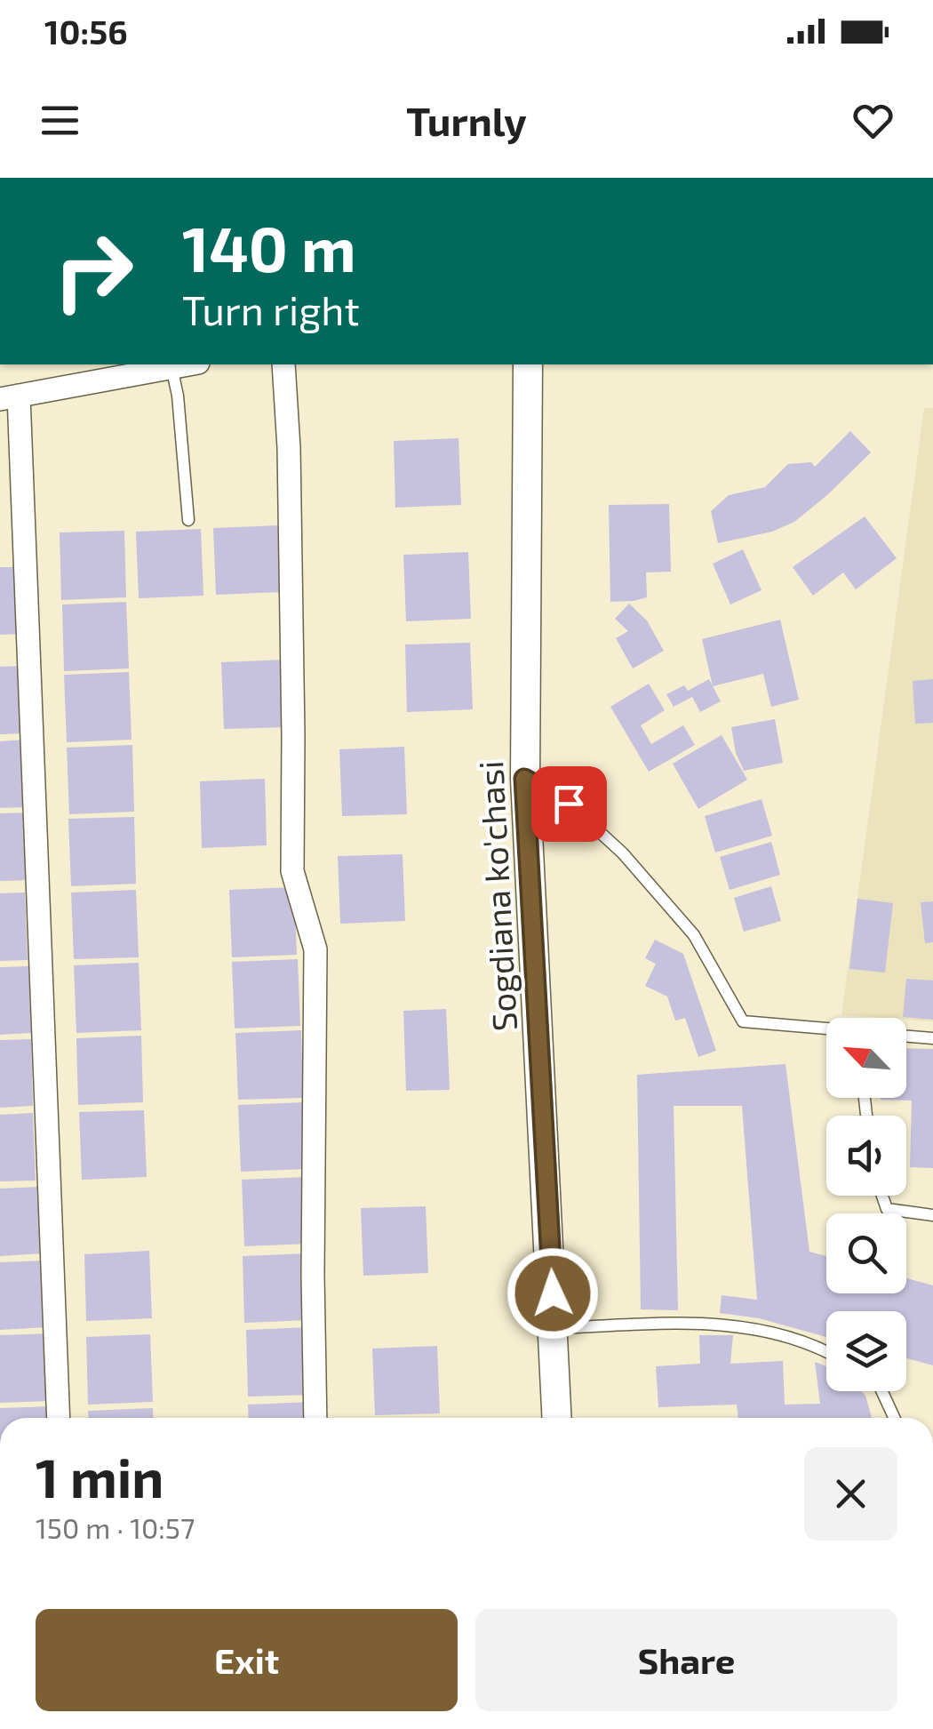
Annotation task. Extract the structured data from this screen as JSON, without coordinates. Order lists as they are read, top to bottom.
{
  "streets": {
    "street": ["Sogdiana ko'chasi"]
  },
  "north": "top left",
  "page": {
    "status": "10:56",
    "header": "Turnly",
    "turn": ["140 m", "Turn right"],
    "heading": ["1 min", "150 m · 10:57"],
    "buttons": ["Exit", "Share"]
  }
}
